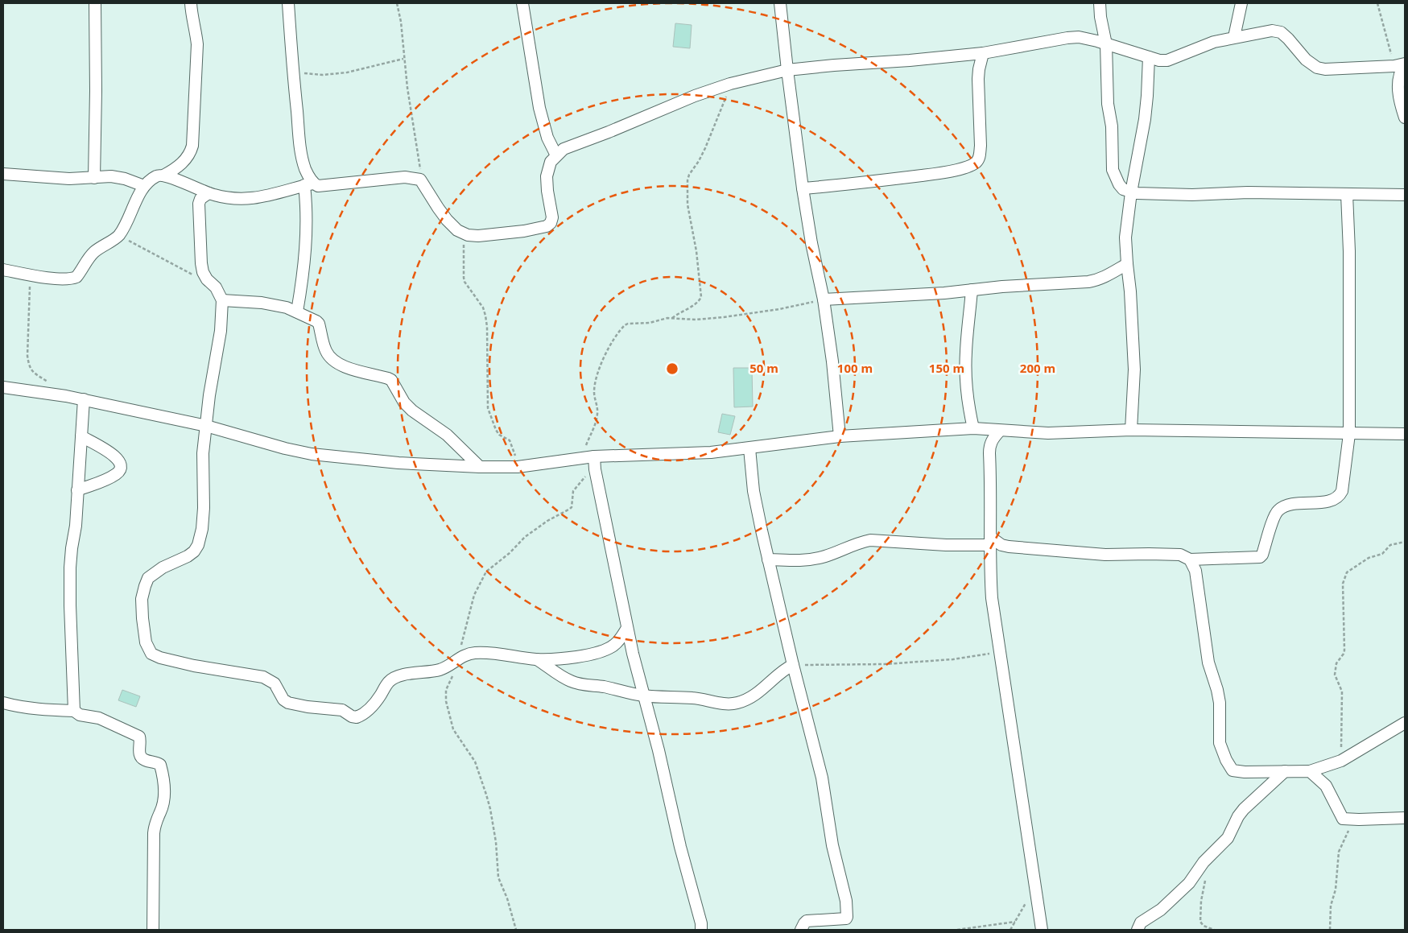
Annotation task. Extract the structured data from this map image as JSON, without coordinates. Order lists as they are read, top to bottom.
{
  "rings": [
    "50 m",
    "100 m",
    "150 m",
    "200 m"
  ]
}
